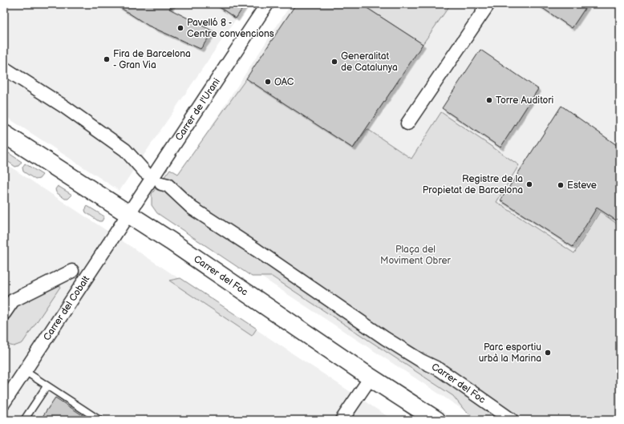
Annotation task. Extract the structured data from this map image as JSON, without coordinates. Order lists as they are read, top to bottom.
{
  "streets": {
    "street": ["Carrer de l'Urani", "Carrer del Foc", "Carrer del Cobalt"]
  },
  "crossings": [
    ["Carrer de l'Urani", "Carrer del Foc"],
    ["Carrer de l'Urani", "Carrer del Cobalt"],
    ["Carrer del Foc", "Carrer del Cobalt"]
  ],
  "parks": ["Plaça del Moviment Obrer"],
  "places": [
    "Pavelló 8 - Centre convencions",
    "Fira de Barcelona - Gran Via",
    "Generalitat de Catalunya",
    "OAC",
    "Torre Auditori",
    "Registre de la Propietat de Barcelona",
    "Esteve",
    "Parc esportiu urbà la Marina"
  ]
}
